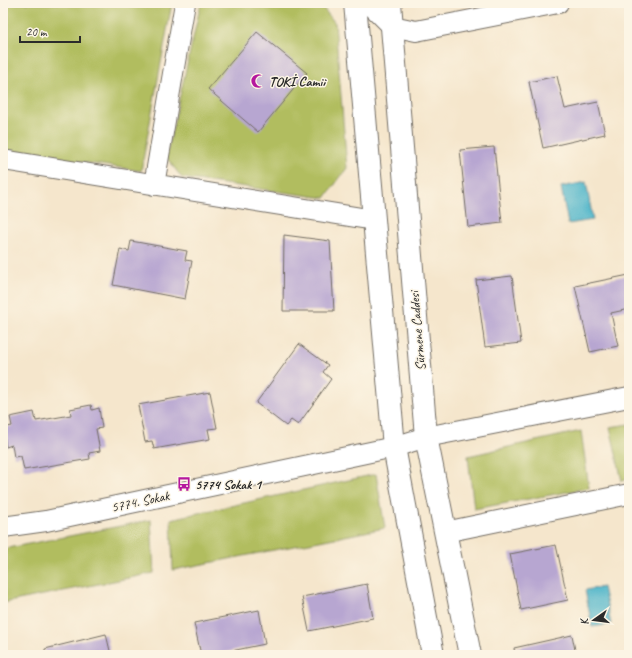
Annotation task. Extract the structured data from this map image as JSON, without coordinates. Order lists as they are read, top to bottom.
{
  "streets": {
    "street": ["Sürmene Caddesi", "5774. Sokak"]
  },
  "crossings": [
    ["Sürmene Caddesi", "5774. Sokak"]
  ],
  "places": {
    "mosque": ["TOKİ Camii"],
    "bus stop": ["5774 Sokak 1"]
  },
  "scale_bar": "20 m",
  "north": "left"
}
